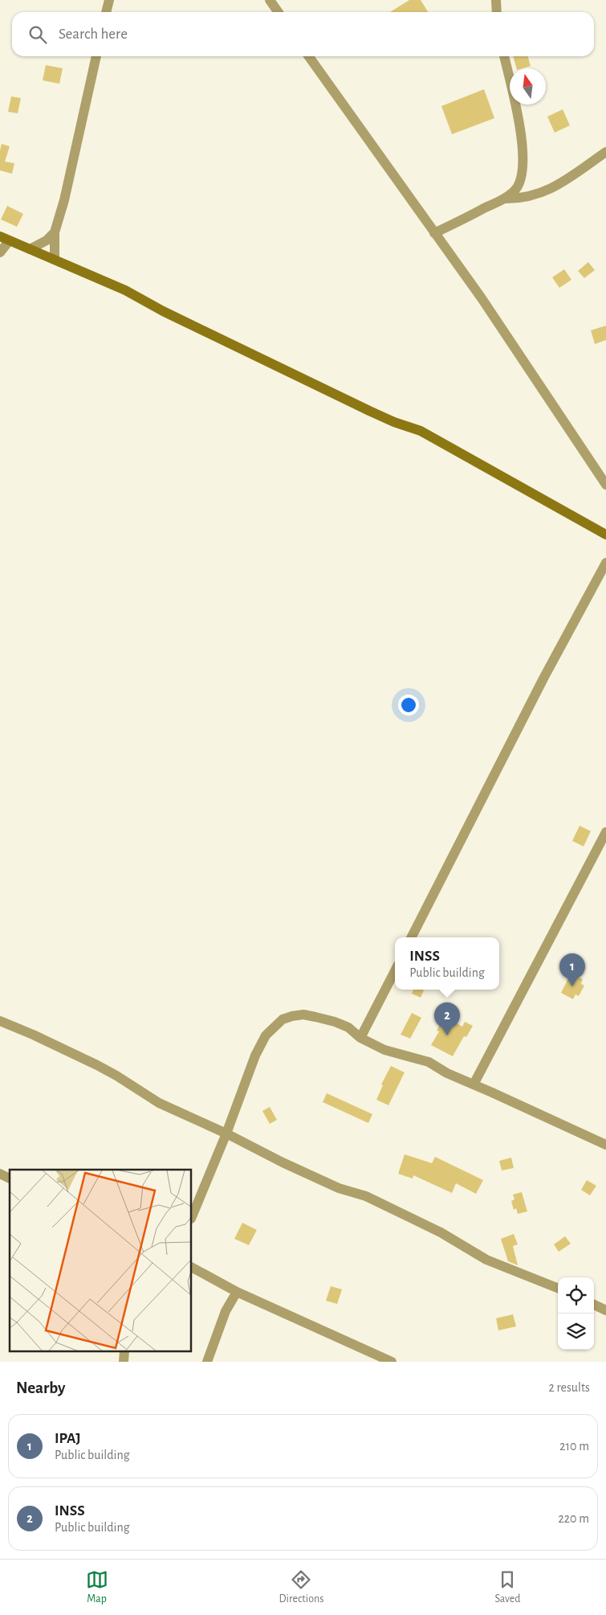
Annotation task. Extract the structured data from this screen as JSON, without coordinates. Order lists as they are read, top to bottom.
{
  "north": "top",
  "page": {
    "search": "Search here",
    "popup": ["INSS", "Public building"],
    "pins": ["1", "2"],
    "heading": ["Nearby", "2 results"],
    "list": [
      {
        "mark": "1",
        "name": "IPAJ",
        "note": "Public building",
        "value": "210 m"
      },
      {
        "mark": "2",
        "name": "INSS",
        "note": "Public building",
        "value": "220 m"
      }
    ],
    "nav": ["Map", "Directions", "Saved"]
  }
}
